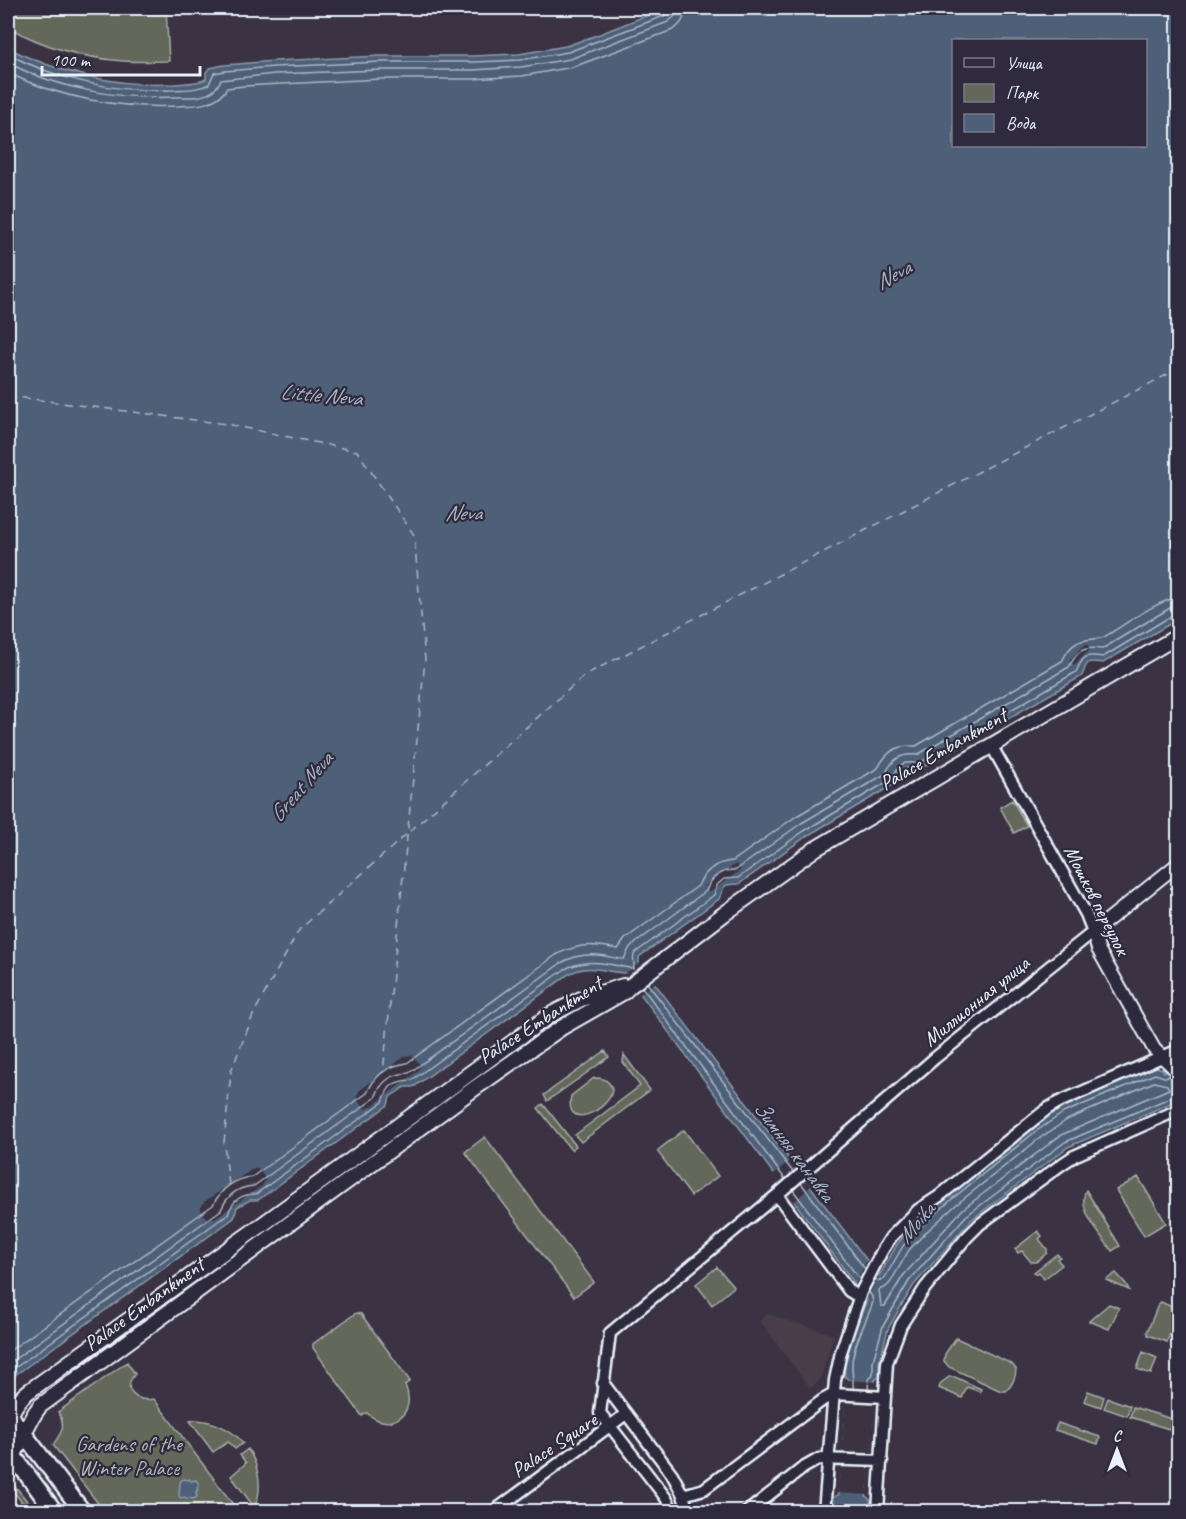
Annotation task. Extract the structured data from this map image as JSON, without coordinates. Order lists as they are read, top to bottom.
{
  "streets": {
    "main road": ["Palace Embankment"],
    "street": ["Мошков переулок", "Миллионная улица", "Palace Square"]
  },
  "crossings": [
    ["Palace Embankment", "Мошков переулок"],
    ["Мошков переулок", "Миллионная улица"]
  ],
  "water": [
    "Neva",
    "Little Neva",
    "Great Neva",
    "Зимняя канавка",
    "Moika"
  ],
  "parks": ["Gardens of the Winter Palace"],
  "legend": ["Улица", "Парк", "Вода"],
  "scale_bar": "100 m",
  "north": "top"
}
